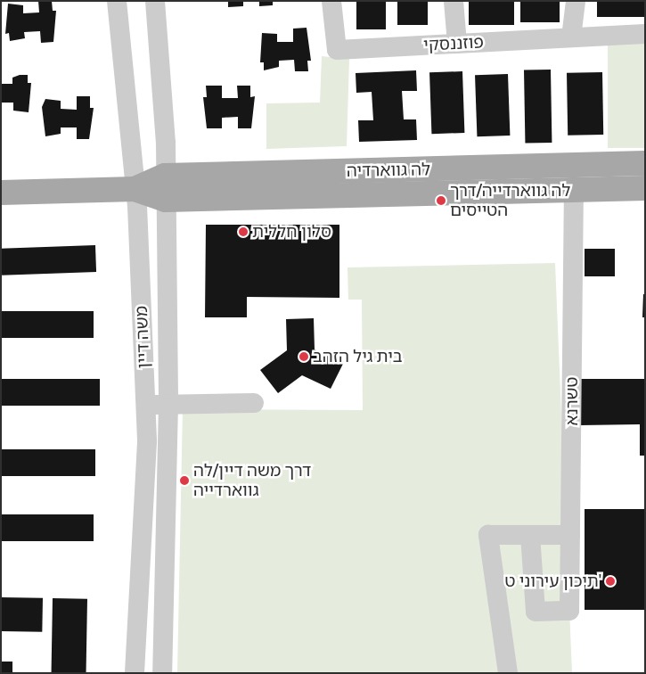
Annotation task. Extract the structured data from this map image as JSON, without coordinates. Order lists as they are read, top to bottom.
{
  "streets": {
    "main road": ["לה גווארדיה"],
    "street": ["פוזננסקי", "משה דיין", "טשרנא"]
  },
  "crossings": [
    ["לה גווארדיה", "משה דיין"],
    ["לה גווארדיה", "טשרנא"]
  ],
  "places": [
    "לה גווארדייה/דרך הטייסים",
    "סלון חללית",
    "בית גיל הזהב",
    "דרך משה דיין/לה גווארדייה",
    "תיכון עירוני ט'"
  ]
}
